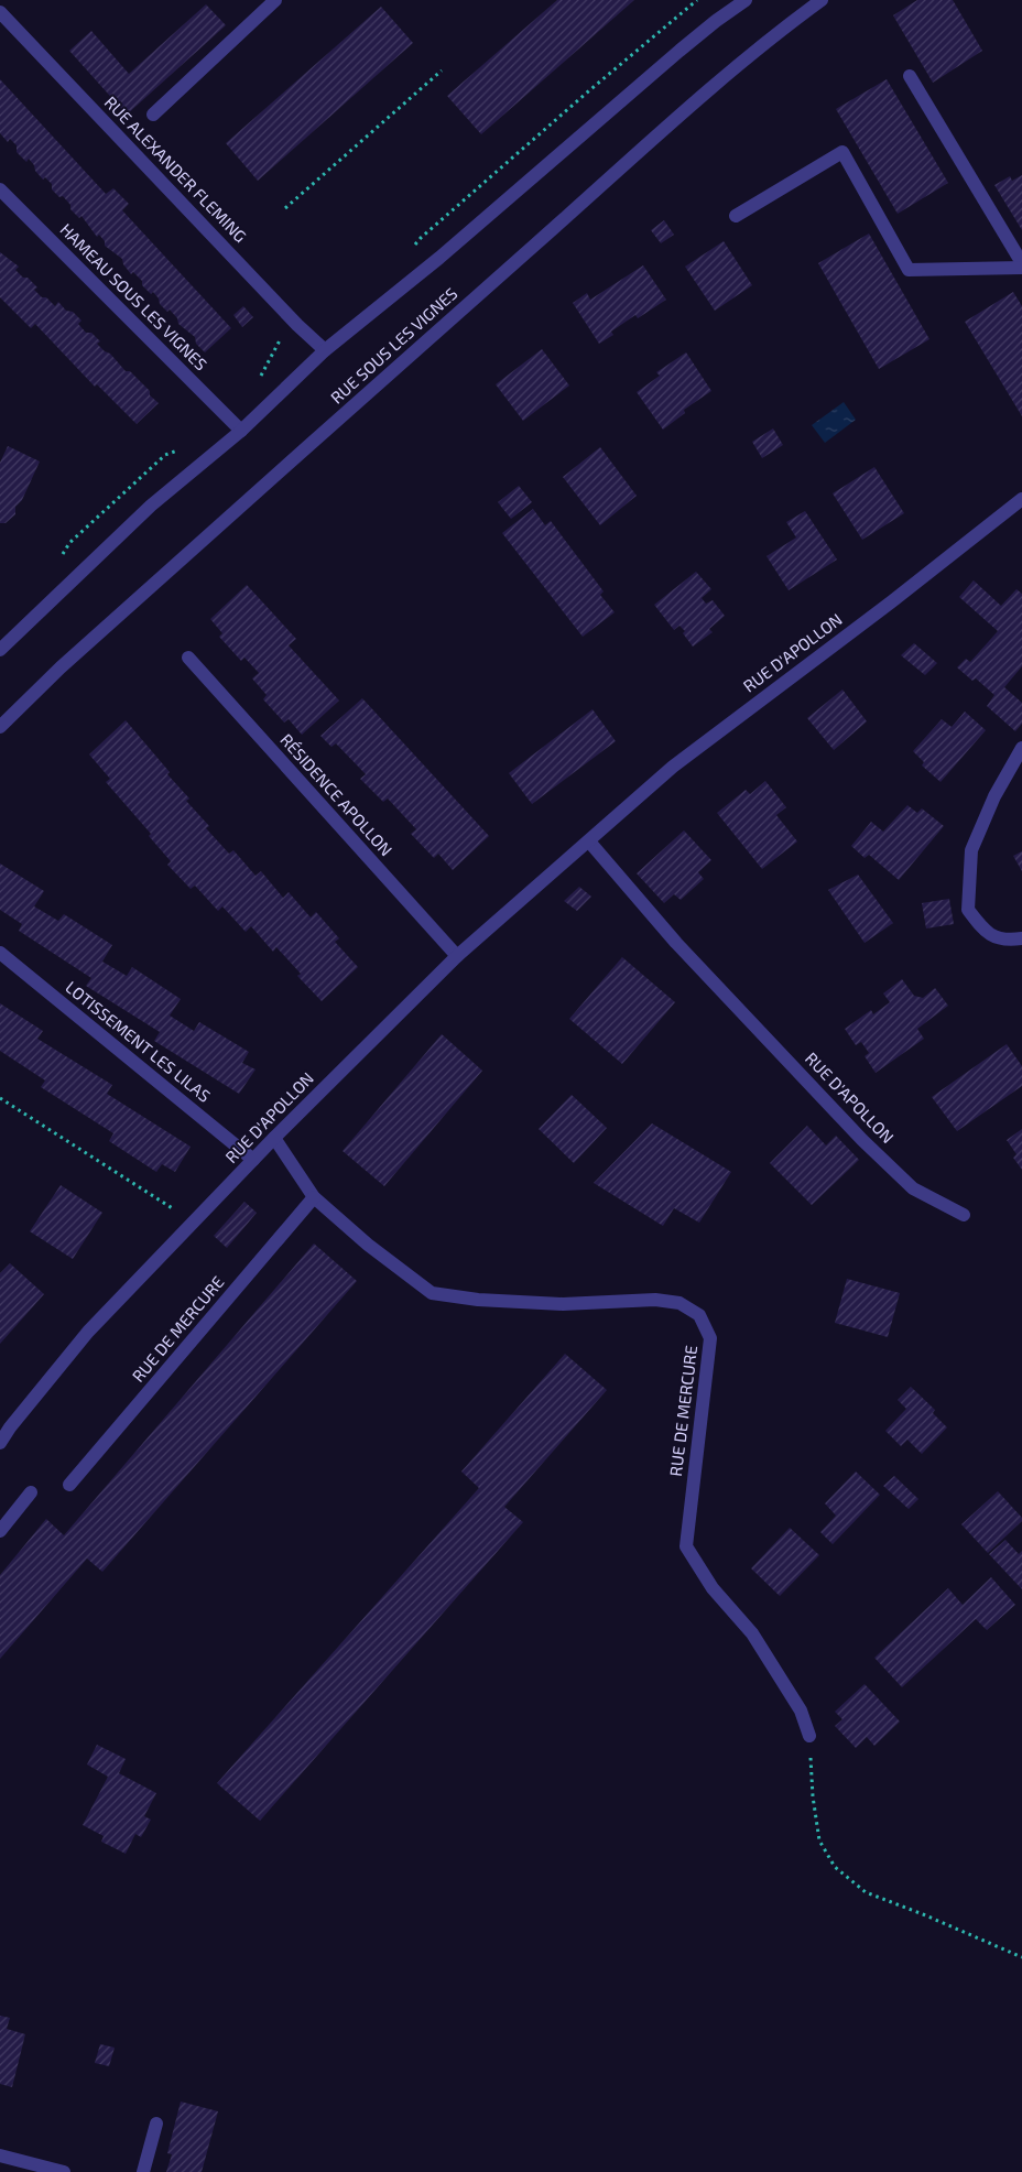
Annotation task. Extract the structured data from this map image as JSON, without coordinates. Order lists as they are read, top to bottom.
{
  "streets": {
    "street": [
      "RUE ALEXANDER FLEMING",
      "HAMEAU SOUS LES VIGNES",
      "RUE SOUS LES VIGNES",
      "RUE D'APOLLON",
      "RÉSIDENCE APOLLON",
      "LOTISSEMENT LES LILAS",
      "RUE DE MERCURE"
    ]
  },
  "crossings": [
    ["RUE D'APOLLON", "RÉSIDENCE APOLLON"],
    ["RUE D'APOLLON", "LOTISSEMENT LES LILAS"],
    ["RUE D'APOLLON", "RUE DE MERCURE"]
  ]
}
